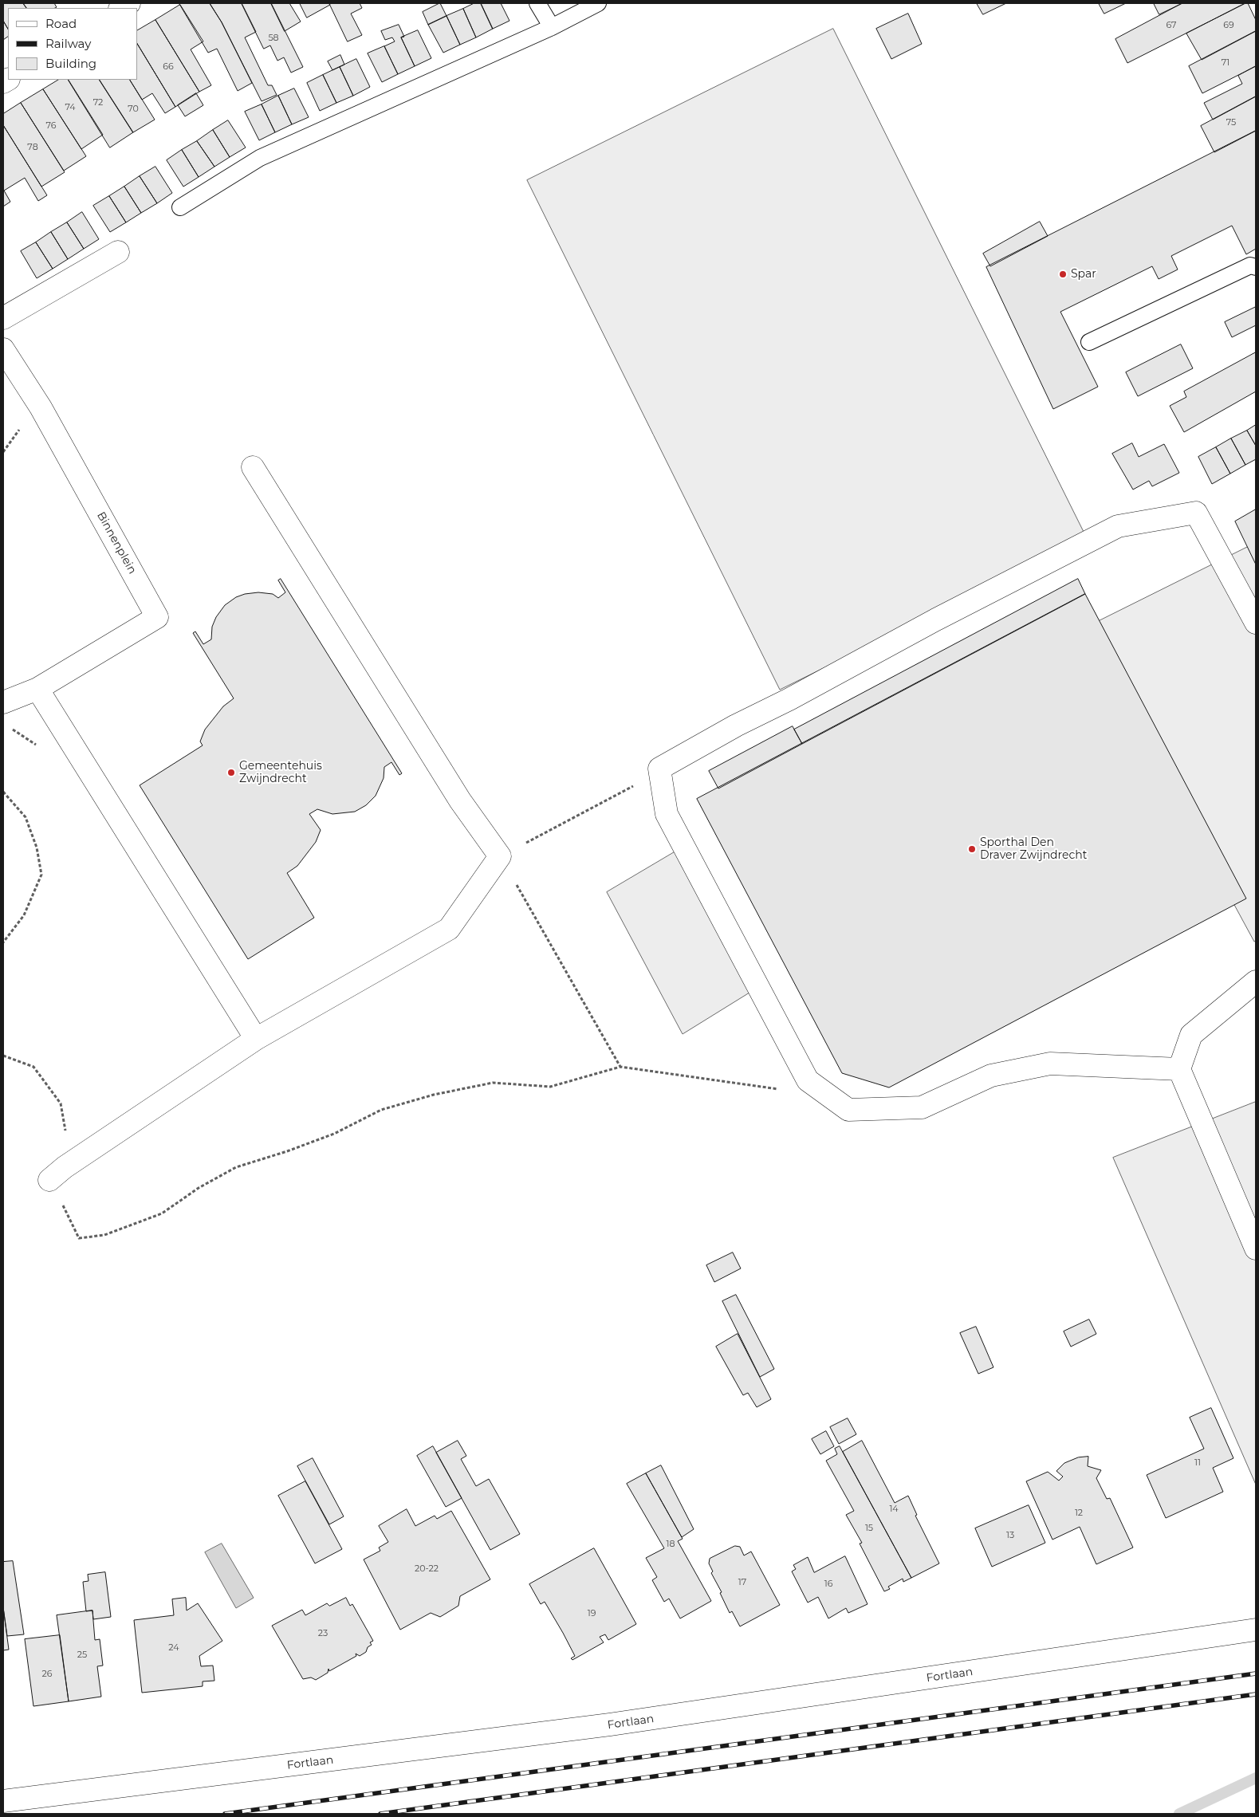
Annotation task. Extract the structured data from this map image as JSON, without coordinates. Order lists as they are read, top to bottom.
{
  "streets": {
    "street": ["Binnenplein", "Fortlaan"]
  },
  "places": ["Spar", "Gemeentehuis Zwijndrecht", "Sporthal Den Draver Zwijndrecht"],
  "house_numbers": [
    "67",
    "69",
    "58",
    "71",
    "66",
    "72",
    "74",
    "70",
    "75",
    "76",
    "78",
    "11",
    "14",
    "12",
    "15",
    "13",
    "18",
    "20-22",
    "17",
    "16",
    "19",
    "23",
    "24",
    "25",
    "26"
  ],
  "legend": ["Road", "Railway", "Building"]
}
